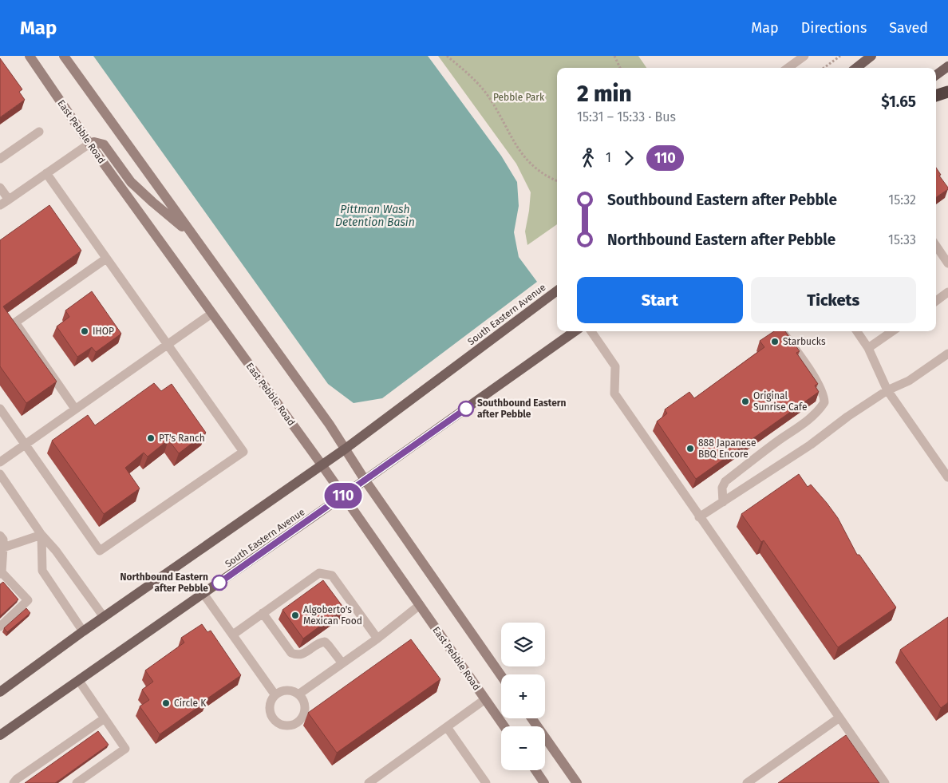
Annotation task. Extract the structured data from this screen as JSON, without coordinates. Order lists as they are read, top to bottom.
{
  "streets": {
    "main road": ["East Pebble Road", "South Eastern Avenue"]
  },
  "crossings": [
    ["East Pebble Road", "South Eastern Avenue"]
  ],
  "water": ["Pittman Wash Detention Basin"],
  "parks": ["Pebble Park"],
  "places": [
    "IHOP",
    "Starbucks",
    "Original Sunrise Cafe",
    "Southbound Eastern after Pebble",
    "PT's Ranch",
    "888 Japanese BBQ Encore",
    "Northbound Eastern after Pebble",
    "Algoberto's Mexican Food",
    "Circle K"
  ],
  "lines": ["bus line 110"],
  "page": {
    "header": "Map",
    "nav": ["Map", "Directions", "Saved"],
    "on_map": "110",
    "heading": ["2 min", "15:31 – 15:33 · Bus", "$1.65"],
    "legs": ["1", "110"],
    "list": [
      {
        "name": "Southbound Eastern after Pebble",
        "value": "15:32"
      },
      {
        "name": "Northbound Eastern after Pebble",
        "value": "15:33"
      }
    ],
    "buttons": ["Start", "Tickets"],
    "map_buttons": ["+", "−"]
  }
}
